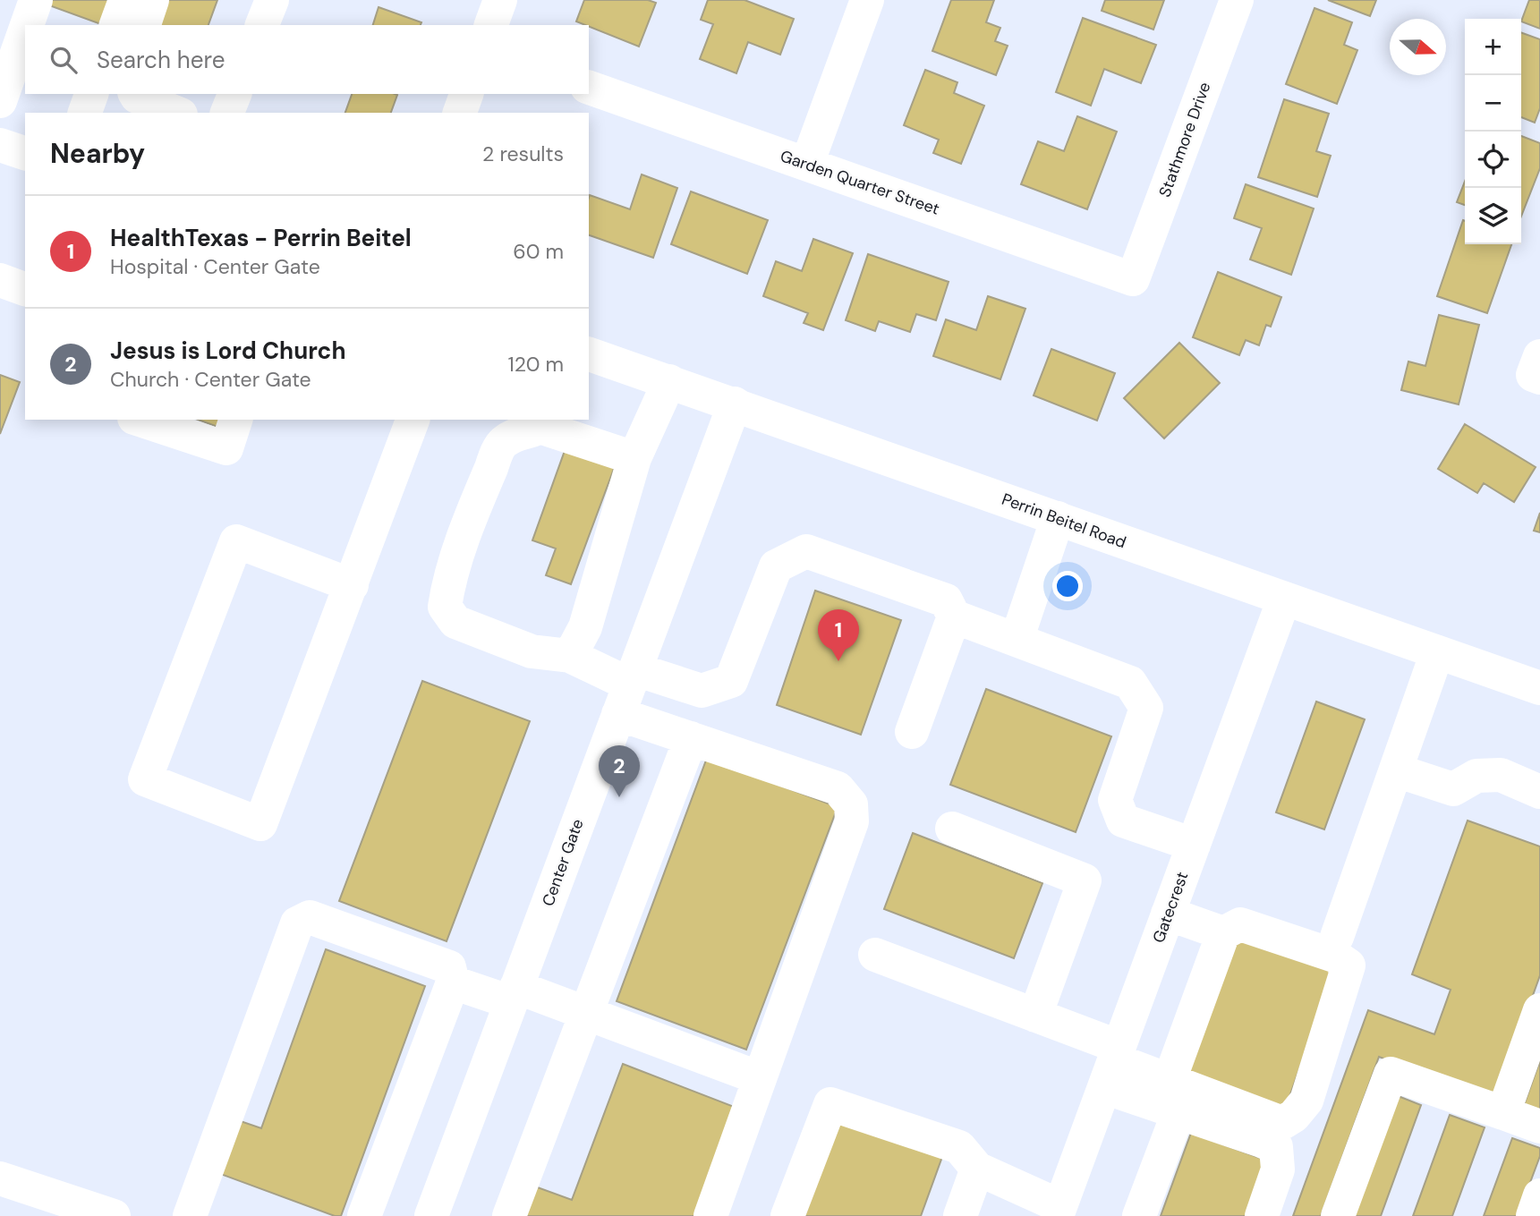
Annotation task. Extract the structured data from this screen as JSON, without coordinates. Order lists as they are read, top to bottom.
{
  "streets": {
    "street": [
      "Stathmore Drive",
      "Garden Quarter Street",
      "Perrin Beitel Road",
      "Center Gate",
      "Gatecrest"
    ]
  },
  "crossings": [
    ["Stathmore Drive", "Garden Quarter Street"],
    ["Perrin Beitel Road", "Center Gate"],
    ["Perrin Beitel Road", "Gatecrest"]
  ],
  "north": "right",
  "page": {
    "map_buttons": ["+", "−"],
    "search": "Search here",
    "heading": ["Nearby", "2 results"],
    "list": [
      {
        "mark": "1",
        "name": "HealthTexas - Perrin Beitel",
        "note": "Hospital · Center Gate",
        "value": "60 m"
      },
      {
        "mark": "2",
        "name": "Jesus is Lord Church",
        "note": "Church · Center Gate",
        "value": "120 m"
      }
    ],
    "pins": ["1", "2"]
  }
}
